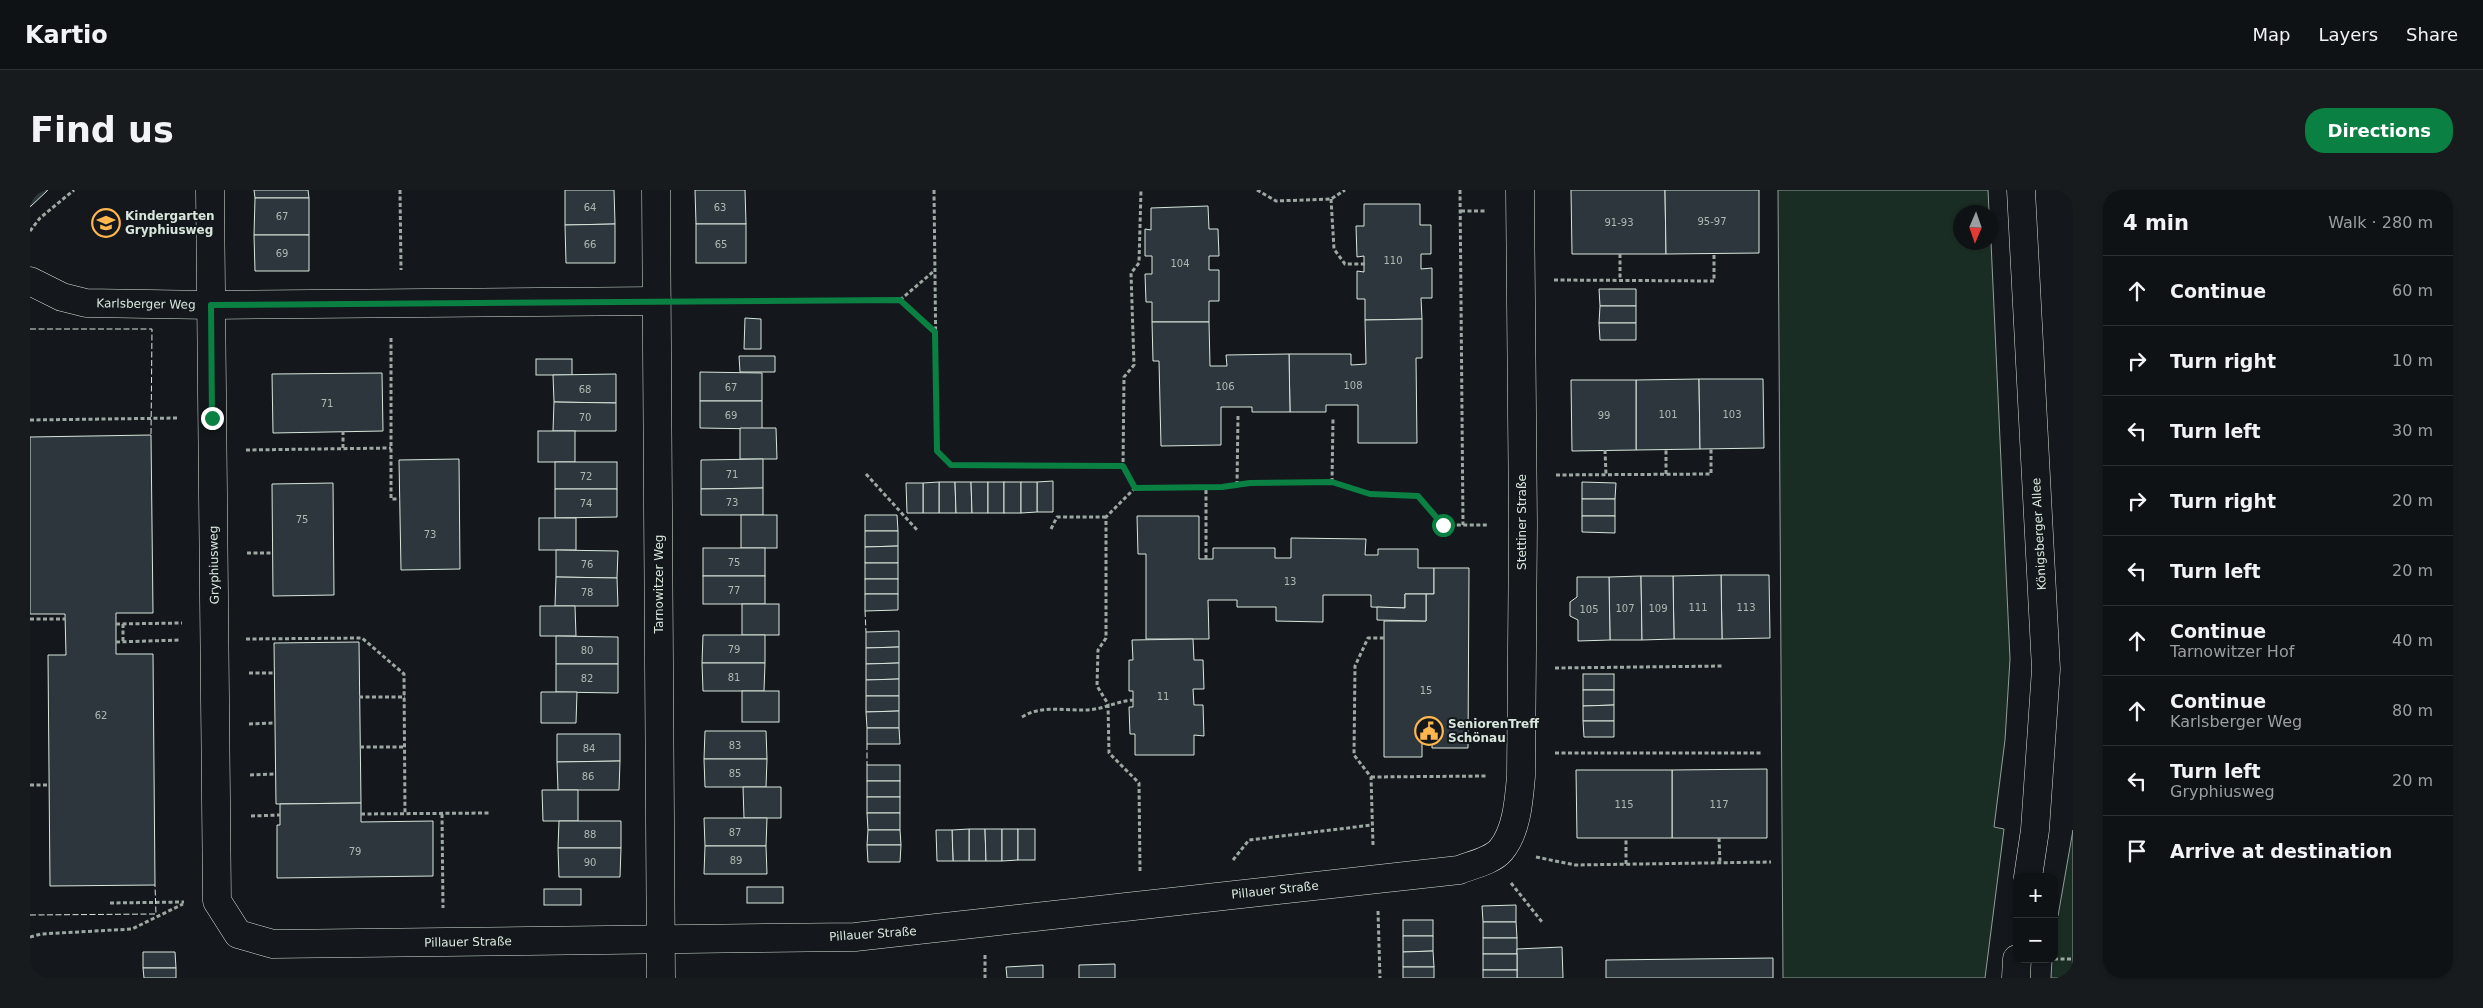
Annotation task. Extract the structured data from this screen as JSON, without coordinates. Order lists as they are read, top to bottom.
{
  "streets": {
    "street": [
      "Karlsberger Weg",
      "Stettiner Straße",
      "Königsberger Allee",
      "Gryphiusweg",
      "Tarnowitzer Weg",
      "Pillauer Straße"
    ]
  },
  "crossings": [
    ["Karlsberger Weg", "Gryphiusweg"],
    ["Karlsberger Weg", "Tarnowitzer Weg"],
    ["Stettiner Straße", "Pillauer Straße"],
    ["Gryphiusweg", "Pillauer Straße"],
    ["Tarnowitzer Weg", "Pillauer Straße"]
  ],
  "places": {
    "school or university": ["Kindergarten Gryphiusweg"],
    "public building": ["SeniorenTreff Schönau"]
  },
  "house_numbers": [
    "64",
    "63",
    "67",
    "95-97",
    "91-93",
    "66",
    "65",
    "69",
    "110",
    "104",
    "108",
    "106",
    "67",
    "68",
    "71",
    "101",
    "103",
    "69",
    "99",
    "70",
    "71",
    "72",
    "73",
    "74",
    "75",
    "73",
    "75",
    "76",
    "13",
    "77",
    "78",
    "111",
    "113",
    "107",
    "109",
    "105",
    "79",
    "80",
    "81",
    "82",
    "15",
    "11",
    "62",
    "83",
    "84",
    "85",
    "86",
    "115",
    "117",
    "87",
    "88",
    "79",
    "89",
    "90"
  ],
  "north": "bottom",
  "page": {
    "header": "Kartio",
    "nav": ["Map", "Layers", "Share"],
    "buttons": "Directions",
    "title": "Find us",
    "heading": ["4 min", "Walk · 280 m"],
    "list": [
      ["Continue", "60 m"],
      ["Turn right", "10 m"],
      ["Turn left", "30 m"],
      ["Turn right", "20 m"],
      ["Turn left", "20 m"],
      ["Continue", "Tarnowitzer Hof", "40 m"],
      ["Continue", "Karlsberger Weg", "80 m"],
      ["Turn left", "Gryphiusweg", "20 m"],
      "Arrive at destination"
    ],
    "map_buttons": ["+", "−"]
  }
}
